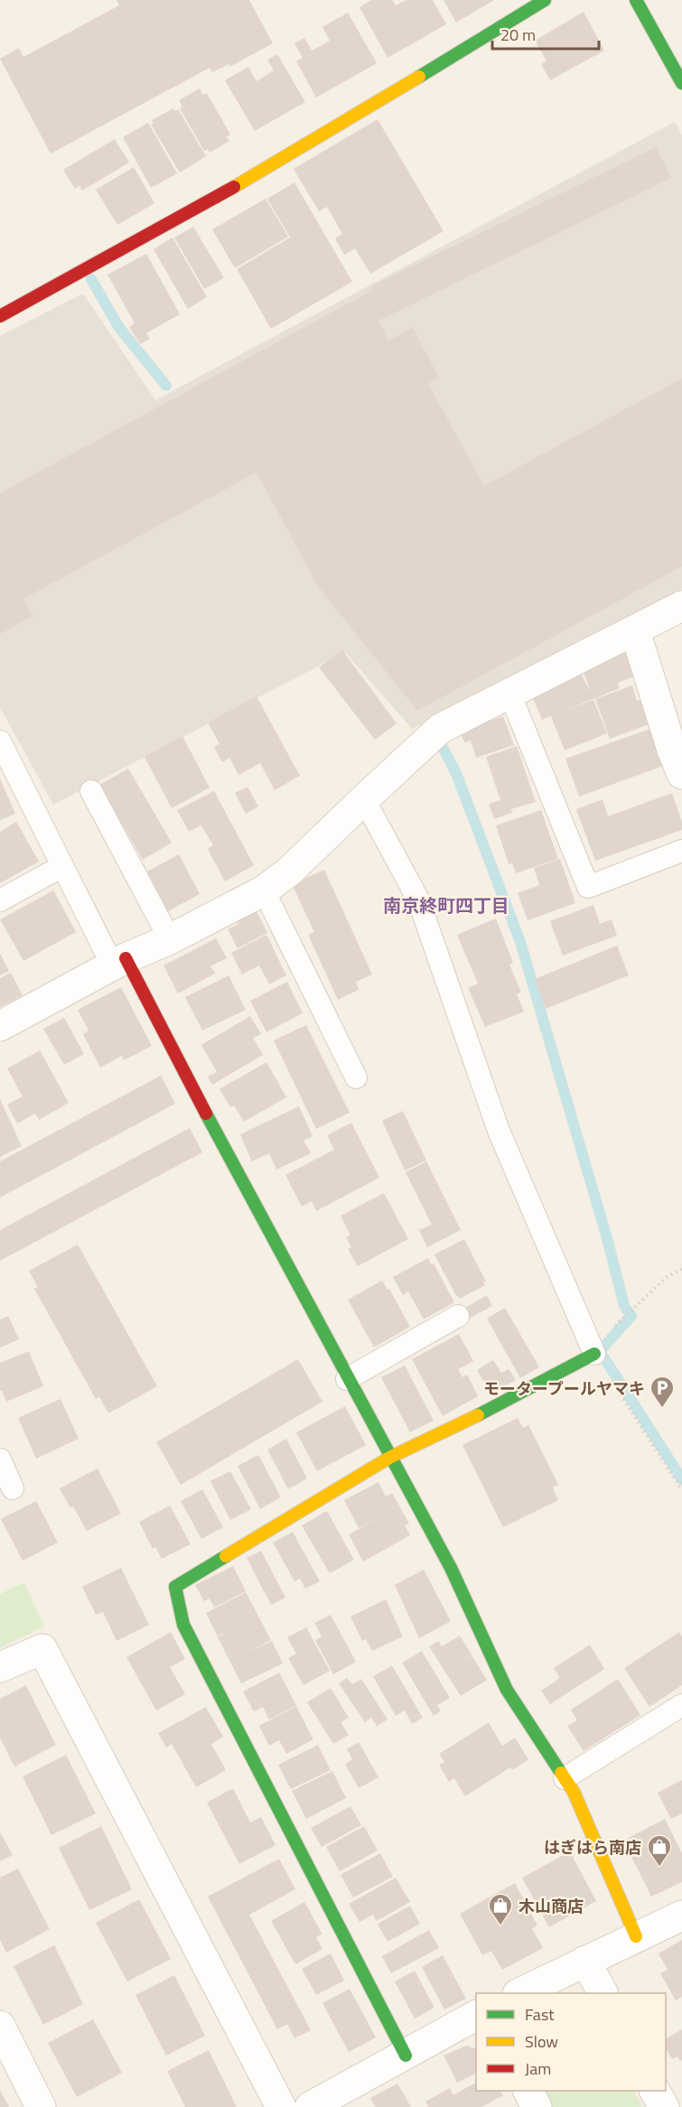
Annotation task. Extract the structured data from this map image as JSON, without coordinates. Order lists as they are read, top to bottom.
{
  "districts": ["南京終町四丁目"],
  "places": {
    "parking": ["モータープールヤマキ"],
    "shop": ["はぎはら南店", "木山商店"]
  },
  "legend": ["Fast", "Slow", "Jam"],
  "scale_bar": "20 m"
}
